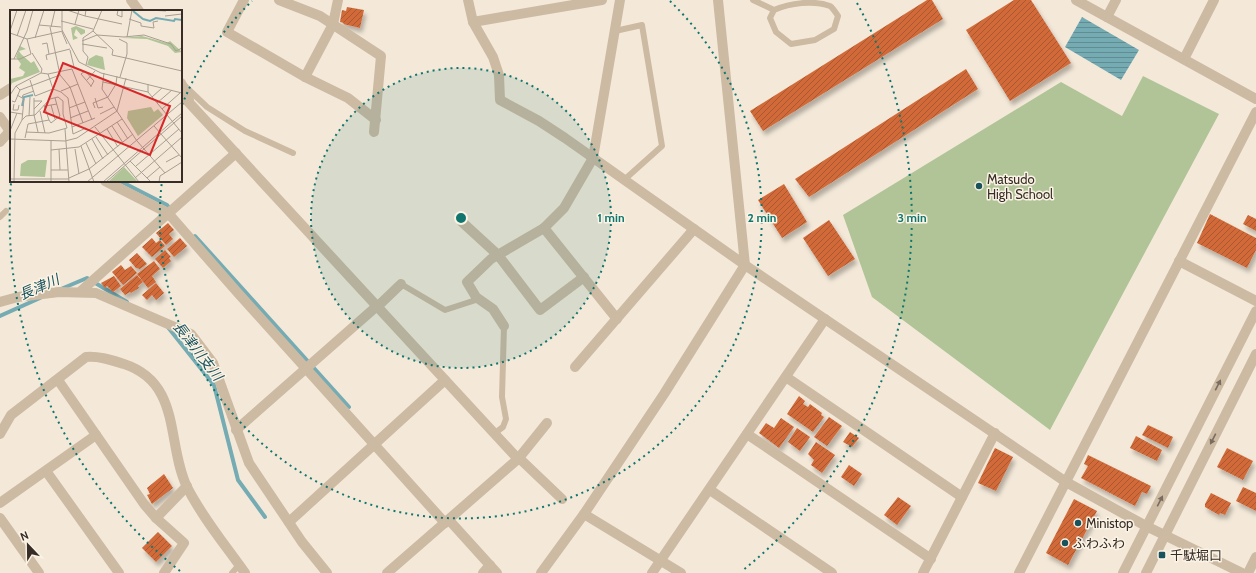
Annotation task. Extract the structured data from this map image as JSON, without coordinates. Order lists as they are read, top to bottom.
{
  "water": ["長津川", "長津川支川"],
  "places": {
    "other": ["Matsudo High School", "Ministop", "ふわふわ"],
    "transit": ["千駄堀口"]
  },
  "north": "top",
  "rings": ["1 min", "2 min", "3 min"]
}
